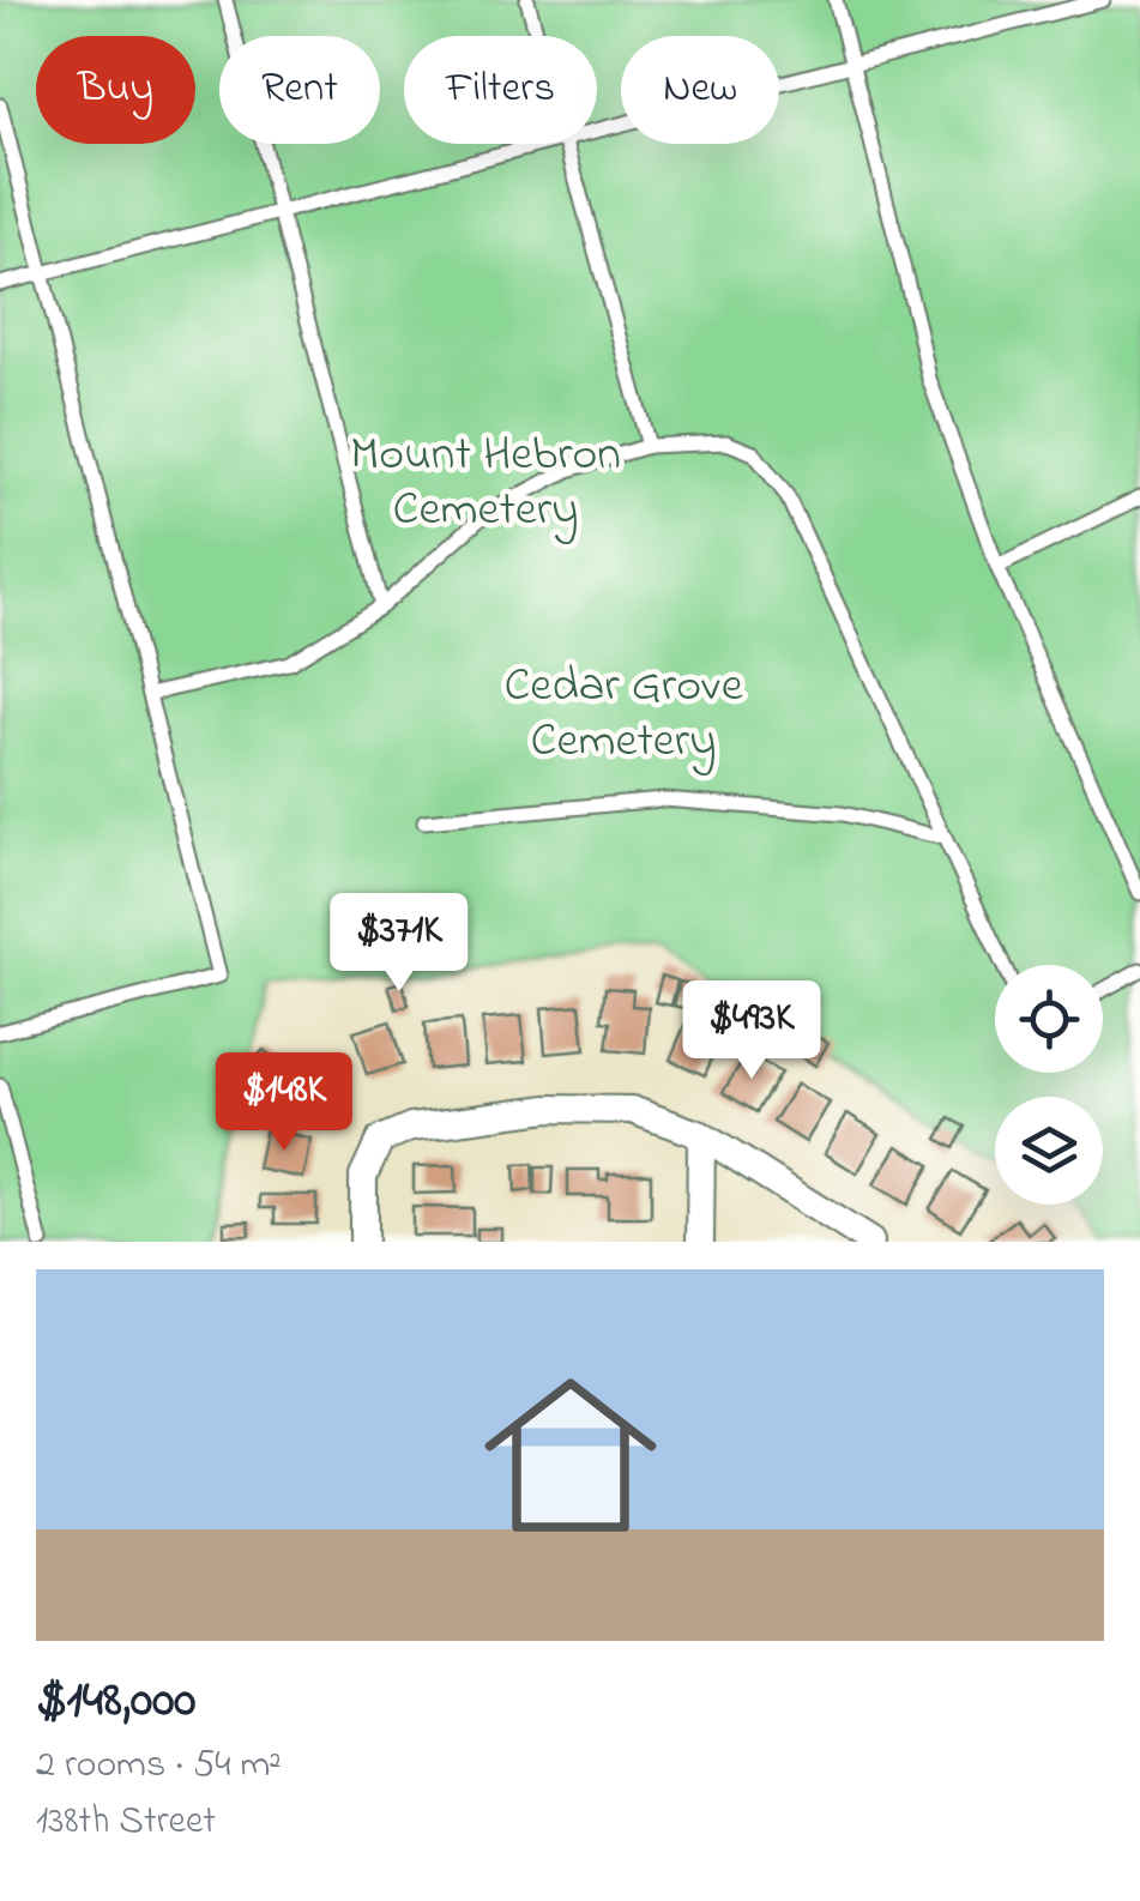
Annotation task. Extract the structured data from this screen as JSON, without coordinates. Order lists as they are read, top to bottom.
{
  "parks": ["Mount Hebron Cemetery", "Cedar Grove Cemetery"],
  "page": {
    "chip": [
      "Buy",
      "Rent",
      "Filters",
      "New"
    ],
    "price": ["$371K", "$493K", "$148K"],
    "list": [
      {
        "name": "$148,000",
        "note": "2 rooms · 54 m² · 138th Street"
      }
    ]
  }
}
